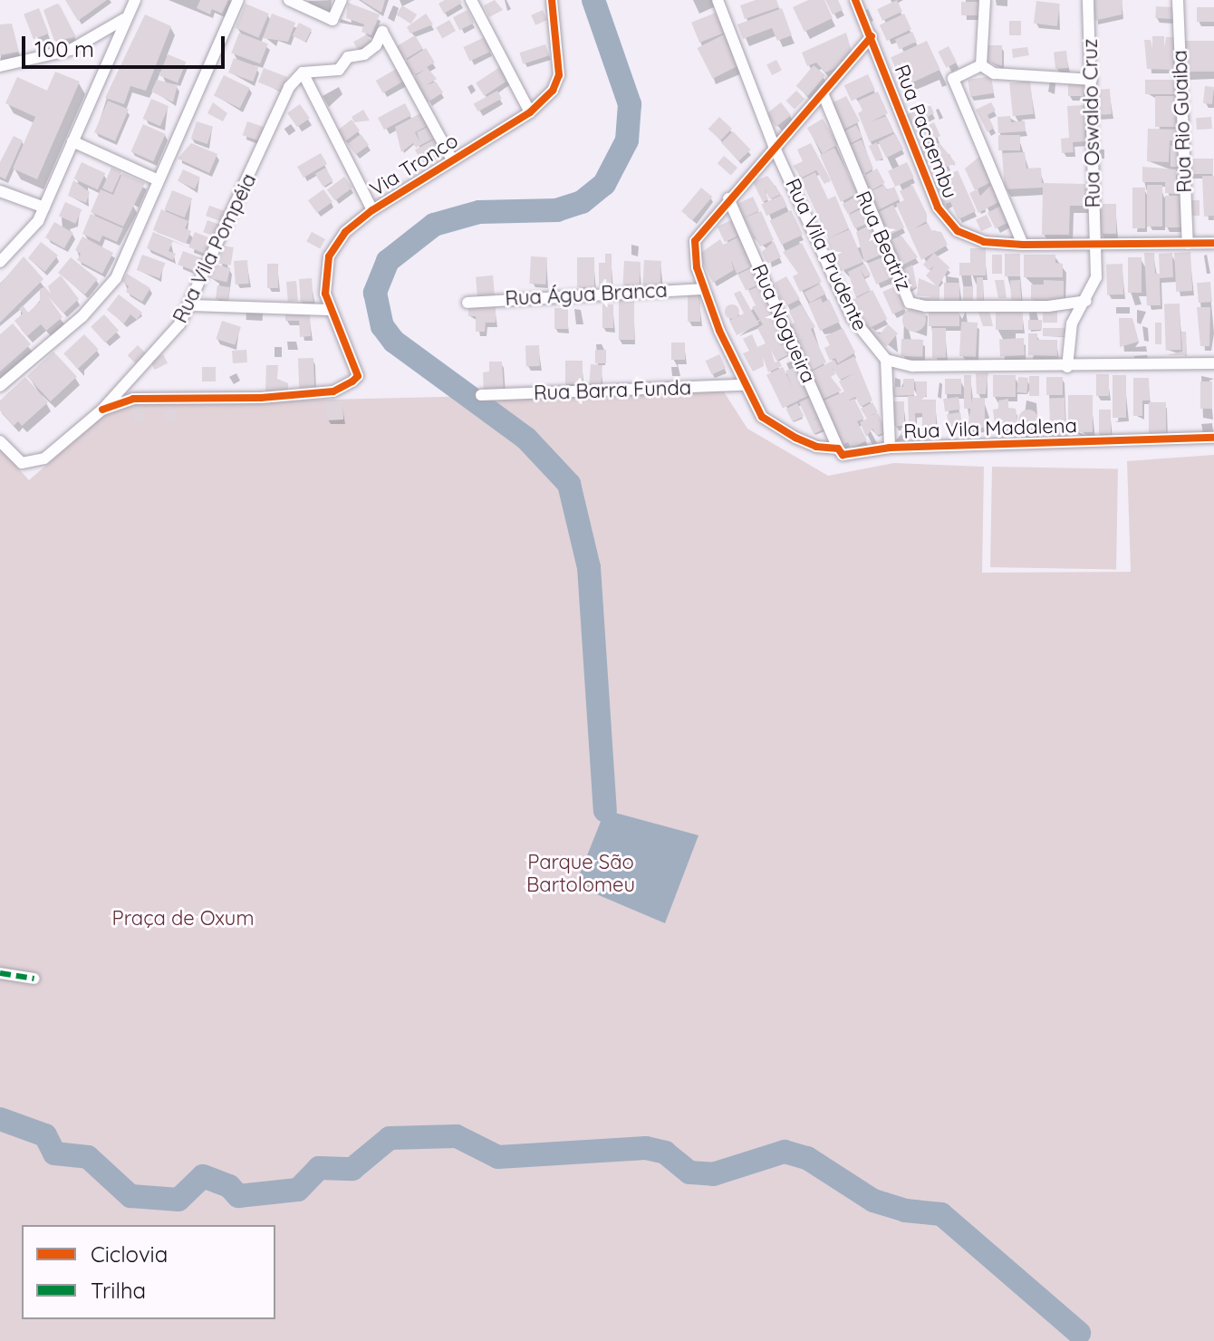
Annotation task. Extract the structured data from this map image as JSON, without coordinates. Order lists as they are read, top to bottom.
{
  "streets": {
    "street": [
      "Rua Rio Guaiba",
      "Rua Oswaldo Cruz",
      "Rua Pacaembu",
      "Via Tronco",
      "Rua Beatriz",
      "Rua Vila Pompéia",
      "Rua Vila Prudente",
      "Rua Água Branca",
      "Rua Nogueira",
      "Rua Barra Funda",
      "Rua Vila Madalena"
    ]
  },
  "crossings": [
    ["Rua Rio Guaiba", "Rua Pacaembu"],
    ["Rua Oswaldo Cruz", "Rua Pacaembu"],
    ["Rua Pacaembu", "Rua Vila Madalena"],
    ["Via Tronco", "Rua Vila Pompéia"],
    ["Rua Beatriz", "Rua Vila Madalena"],
    ["Rua Vila Prudente", "Rua Vila Madalena"],
    ["Rua Água Branca", "Rua Vila Madalena"],
    ["Rua Nogueira", "Rua Vila Madalena"],
    ["Rua Barra Funda", "Rua Vila Madalena"]
  ],
  "parks": ["Parque São Bartolomeu", "Praça de Oxum"],
  "legend": ["Ciclovia", "Trilha"],
  "scale_bar": "100 m"
}
